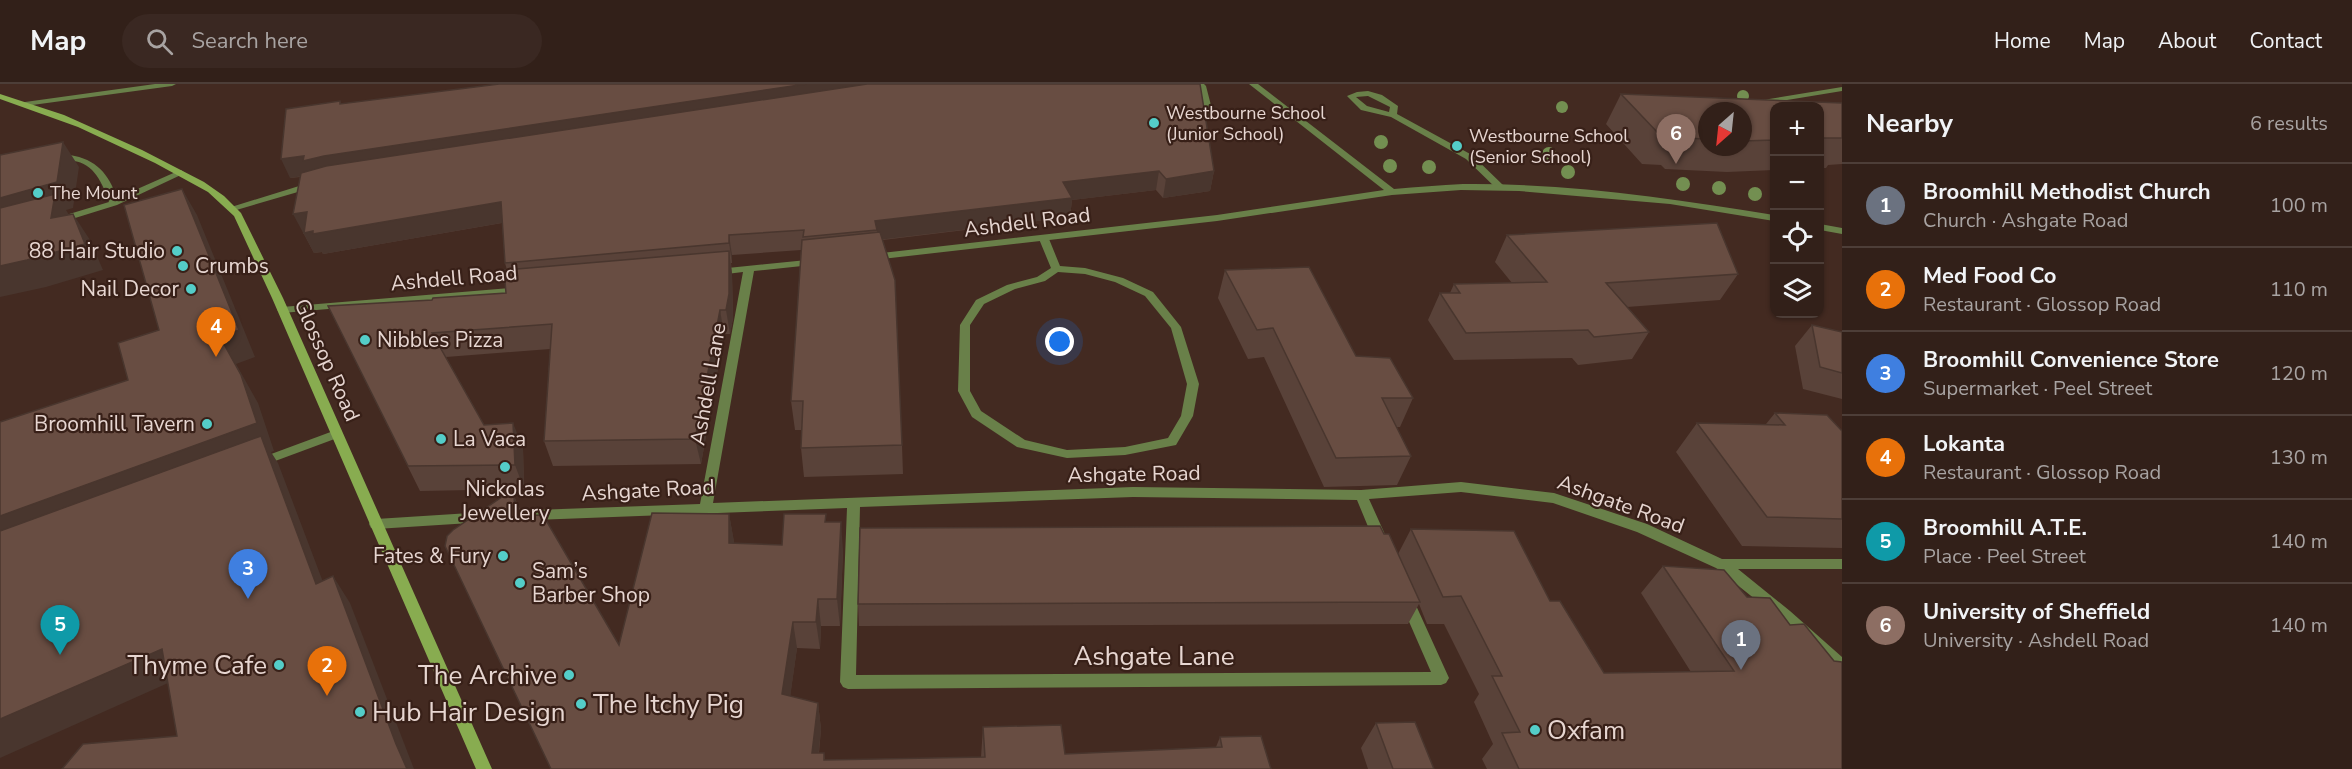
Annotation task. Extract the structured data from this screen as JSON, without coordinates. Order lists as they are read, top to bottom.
{
  "streets": {
    "main road": ["Glossop Road"],
    "street": [
      "Ashdell Road",
      "Ashdell Lane",
      "Ashgate Road",
      "Ashgate Lane"
    ]
  },
  "crossings": [
    ["Ashdell Road", "Glossop Road"],
    ["Glossop Road", "Ashgate Road"],
    ["Ashdell Lane", "Ashgate Road"],
    ["Ashgate Road", "Ashgate Lane"]
  ],
  "places": [
    "Westbourne School (Junior School)",
    "Westbourne School (Senior School)",
    "The Mount",
    "88 Hair Studio",
    "Crumbs",
    "Nail Decor",
    "Nibbles Pizza",
    "Broomhill Tavern",
    "La Vaca",
    "Nickolas Jewellery",
    "Fates & Fury",
    "Sam’s Barber Shop",
    "Thyme Cafe",
    "The Archive",
    "The Itchy Pig",
    "Hub Hair Design",
    "Oxfam"
  ],
  "north": "bottom left",
  "page": {
    "header": "Map",
    "search": "Search here",
    "nav": [
      "Home",
      "Map",
      "About",
      "Contact"
    ],
    "heading": ["Nearby", "6 results"],
    "map_buttons": ["+", "−"],
    "pins": [
      "6",
      "4",
      "3",
      "5",
      "1",
      "2"
    ],
    "list": [
      {
        "mark": "1",
        "name": "Broomhill Methodist Church",
        "note": "Church · Ashgate Road",
        "value": "100 m"
      },
      {
        "mark": "2",
        "name": "Med Food Co",
        "note": "Restaurant · Glossop Road",
        "value": "110 m"
      },
      {
        "mark": "3",
        "name": "Broomhill Convenience Store",
        "note": "Supermarket · Peel Street",
        "value": "120 m"
      },
      {
        "mark": "4",
        "name": "Lokanta",
        "note": "Restaurant · Glossop Road",
        "value": "130 m"
      },
      {
        "mark": "5",
        "name": "Broomhill A.T.E.",
        "note": "Place · Peel Street",
        "value": "140 m"
      },
      {
        "mark": "6",
        "name": "University of Sheffield",
        "note": "University · Ashdell Road",
        "value": "140 m"
      }
    ]
  }
}
